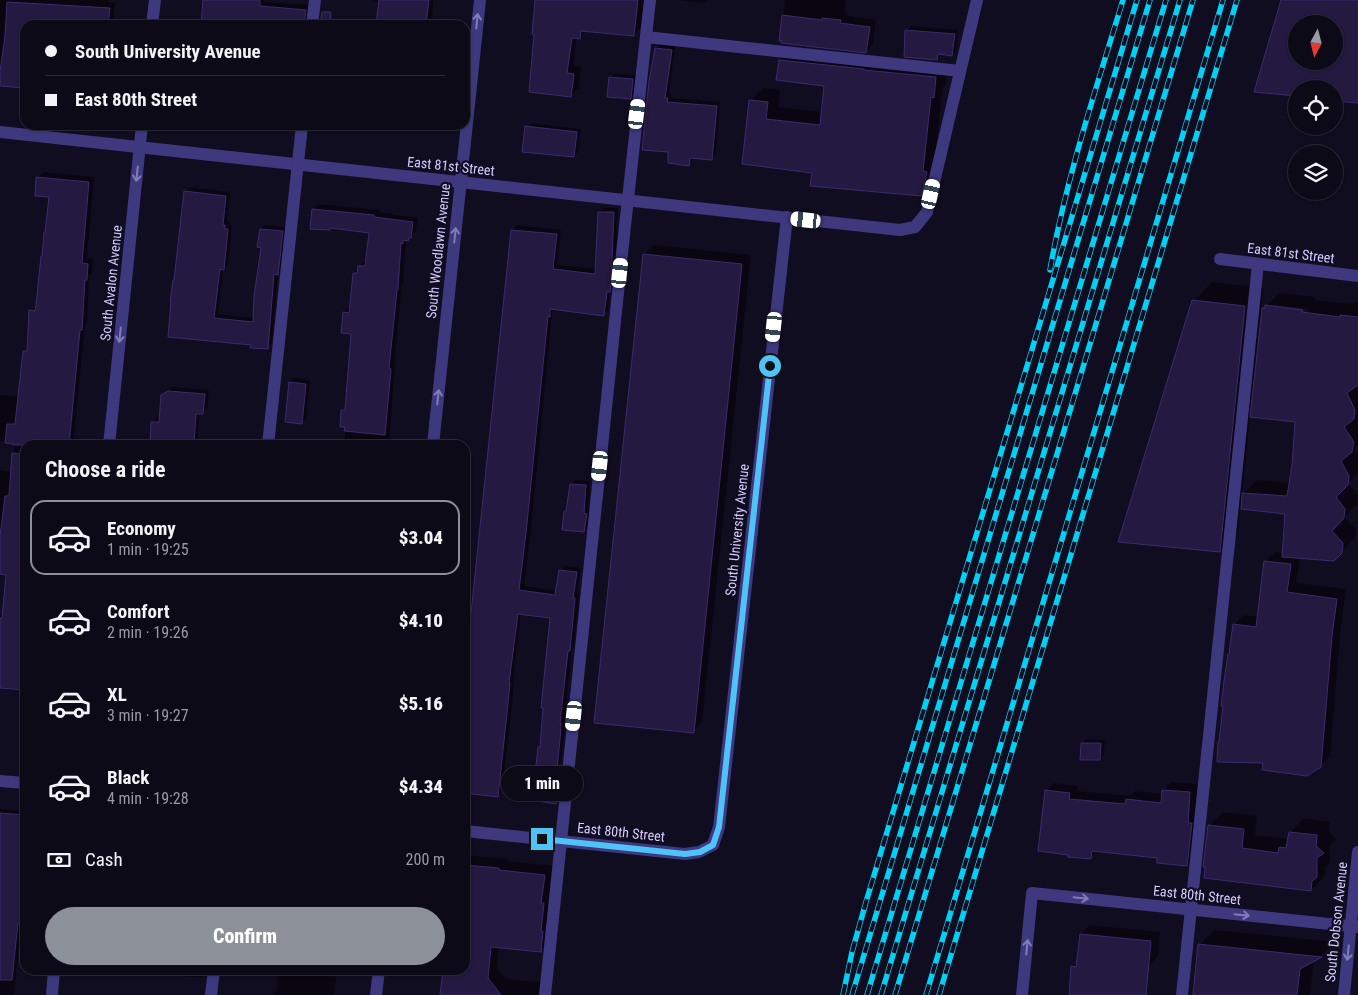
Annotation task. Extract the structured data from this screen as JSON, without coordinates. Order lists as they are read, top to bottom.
{
  "streets": {
    "street": [
      "East 81st Street",
      "South Woodlawn Avenue",
      "South Avalon Avenue",
      "South University Avenue",
      "East 80th Street",
      "South Dobson Avenue"
    ]
  },
  "crossings": [
    ["East 81st Street", "South Woodlawn Avenue"],
    ["East 81st Street", "South Avalon Avenue"],
    ["East 81st Street", "South University Avenue"],
    ["South University Avenue", "East 80th Street"],
    ["East 80th Street", "South Dobson Avenue"]
  ],
  "one_way": ["South Woodlawn Avenue", "South Avalon Avenue", "South Dobson Avenue"],
  "north": "bottom",
  "page": {
    "banner": ["South University Avenue", "East 80th Street"],
    "heading": "Choose a ride",
    "list": [
      {
        "name": "Economy",
        "note": "1 min · 19:25",
        "value": "$3.04"
      },
      {
        "name": "Comfort",
        "note": "2 min · 19:26",
        "value": "$4.10"
      },
      {
        "name": "XL",
        "note": "3 min · 19:27",
        "value": "$5.16"
      },
      {
        "name": "Black",
        "note": "4 min · 19:28",
        "value": "$4.34"
      }
    ],
    "bubble": "1 min",
    "pay": ["Cash", "200 m"],
    "buttons": "Confirm"
  }
}
